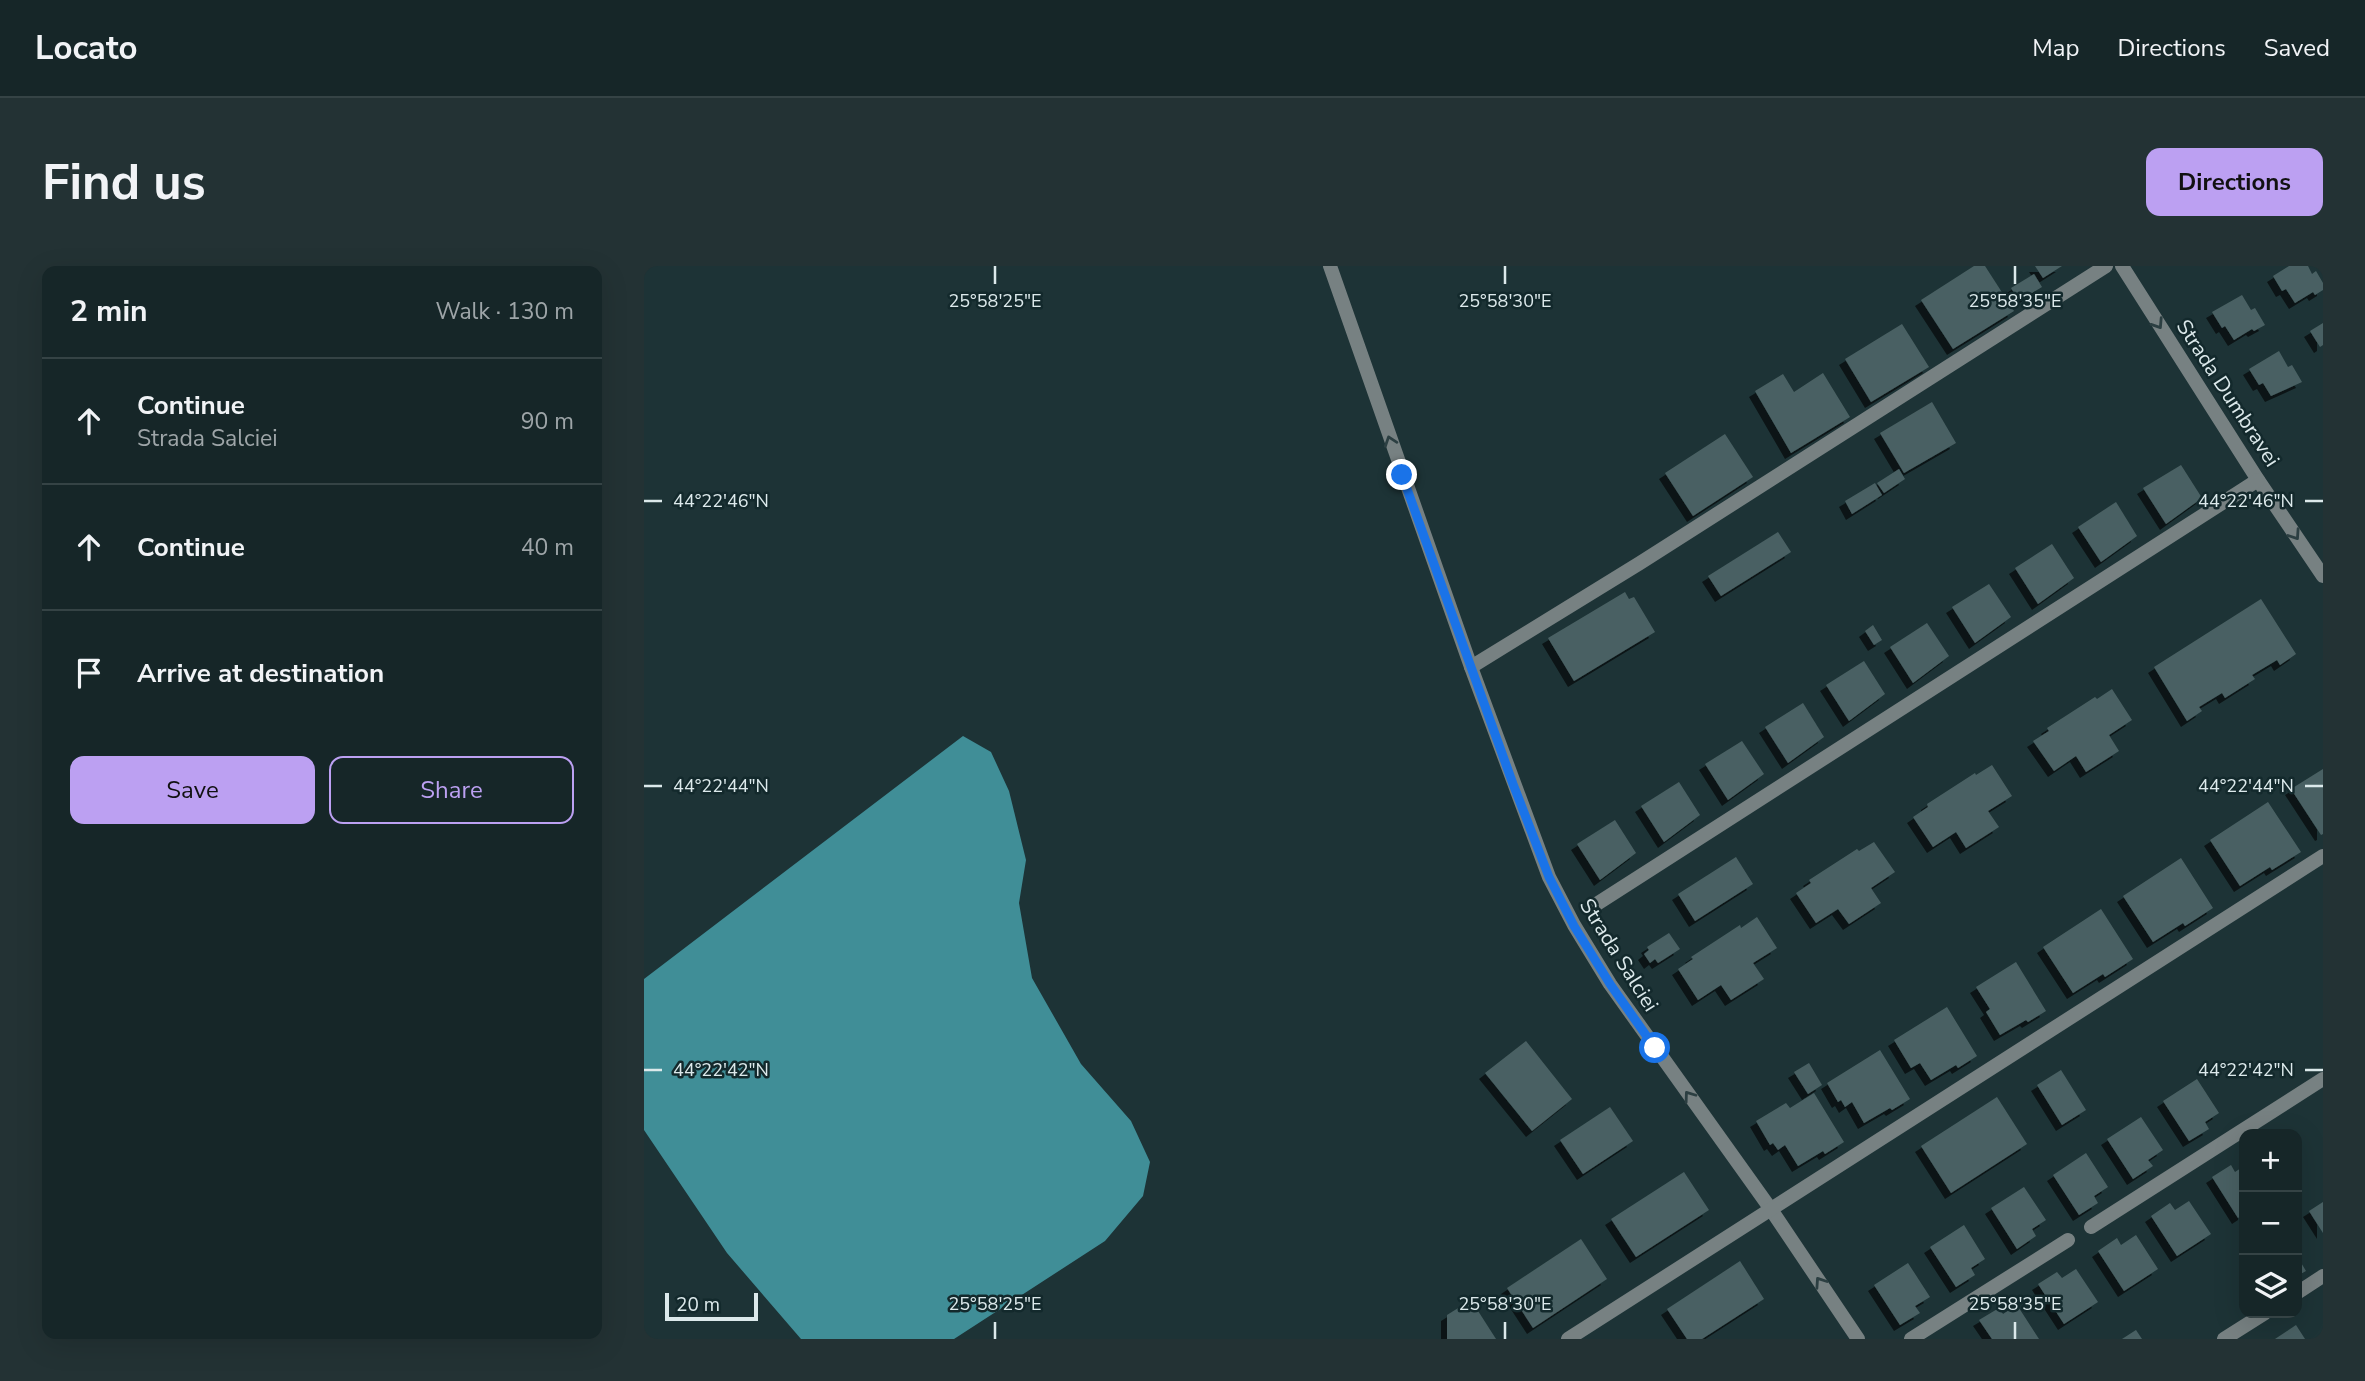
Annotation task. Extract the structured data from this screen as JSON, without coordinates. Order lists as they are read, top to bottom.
{
  "streets": {
    "street": ["Strada Dumbravei", "Strada Salciei"]
  },
  "one_way": ["Strada Dumbravei", "Strada Salciei"],
  "scale_bar": "20 m",
  "page": {
    "header": "Locato",
    "nav": ["Map", "Directions", "Saved"],
    "buttons": [
      "Directions",
      ["Save", "Share"]
    ],
    "title": "Find us",
    "heading": ["2 min", "Walk · 130 m"],
    "list": [
      ["Continue", "Strada Salciei", "90 m"],
      ["Continue", "40 m"],
      "Arrive at destination"
    ],
    "map_buttons": ["+", "−"],
    "scale": "20 m"
  },
  "coordinates": [
    "25°58'25\"E",
    "25°58'30\"E",
    "25°58'35\"E",
    "44°22'46\"N",
    "44°22'44\"N",
    "44°22'42\"N"
  ]
}
